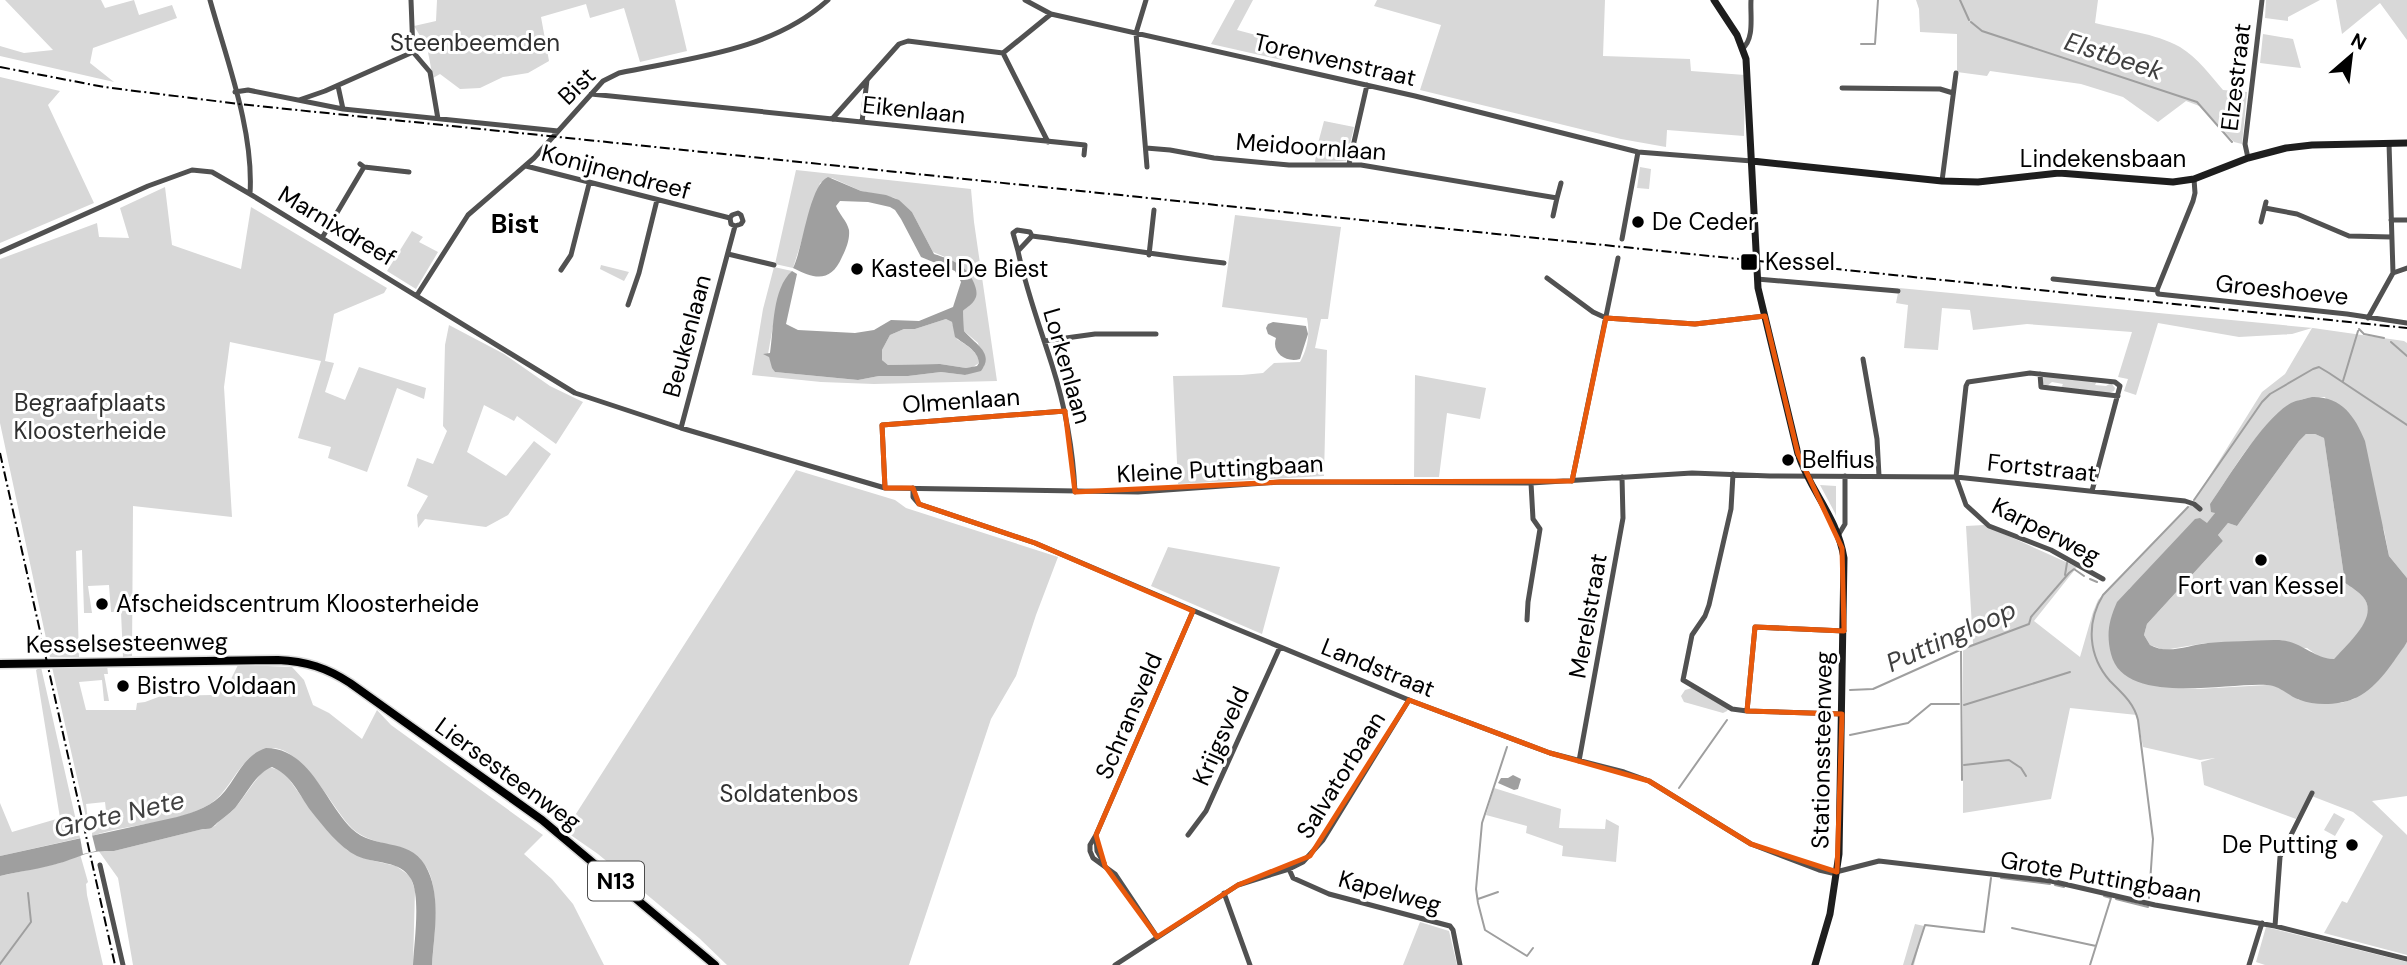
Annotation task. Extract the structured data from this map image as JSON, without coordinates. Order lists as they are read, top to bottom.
{
  "streets": {
    "main road": ["Kesselsesteenweg", "Liersesteenweg", "N13"],
    "street": [
      "Torenvenstraat",
      "Elzestraat",
      "Bist",
      "Eikenlaan",
      "Meidoornlaan",
      "Lindekensbaan",
      "Konijnendreef",
      "Marnixdreef",
      "Groeshoeve",
      "Beukenlaan",
      "Lorkenlaan",
      "Olmenlaan",
      "Fortstraat",
      "Kleine Puttingbaan",
      "Karperweg",
      "Merelstraat",
      "Landstraat",
      "Schransveld",
      "Krijgsveld",
      "Stationssteenweg",
      "Salvatorbaan",
      "Grote Puttingbaan",
      "Kapelweg"
    ]
  },
  "crossings": [
    ["Torenvenstraat", "Lindekensbaan"],
    ["Torenvenstraat", "Stationssteenweg"],
    ["Elzestraat", "Lindekensbaan"],
    ["Bist", "Eikenlaan"],
    ["Bist", "Konijnendreef"],
    ["Bist", "Marnixdreef"],
    ["Lindekensbaan", "Stationssteenweg"],
    ["Konijnendreef", "Beukenlaan"],
    ["Marnixdreef", "Kleine Puttingbaan"],
    ["Beukenlaan", "Kleine Puttingbaan"],
    ["Lorkenlaan", "Olmenlaan"],
    ["Lorkenlaan", "Kleine Puttingbaan"],
    ["Olmenlaan", "Kleine Puttingbaan"],
    ["Fortstraat", "Kleine Puttingbaan"],
    ["Fortstraat", "Karperweg"],
    ["Fortstraat", "Stationssteenweg"],
    ["Kleine Puttingbaan", "Merelstraat"],
    ["Kleine Puttingbaan", "Landstraat"],
    ["Kleine Puttingbaan", "Stationssteenweg"],
    ["Merelstraat", "Landstraat"],
    ["Kesselsesteenweg", "Liersesteenweg"],
    ["Landstraat", "Schransveld"],
    ["Landstraat", "Krijgsveld"],
    ["Landstraat", "Stationssteenweg"],
    ["Landstraat", "Salvatorbaan"],
    ["Landstraat", "Grote Puttingbaan"],
    ["Schransveld", "Salvatorbaan"],
    ["Stationssteenweg", "Grote Puttingbaan"],
    ["Salvatorbaan", "Kapelweg"]
  ],
  "districts": ["Bist"],
  "water": ["Elstbeek", "Puttingloop", "Grote Nete"],
  "parks": ["Steenbeemden", "Begraafplaats Kloosterheide", "Soldatenbos"],
  "places": {
    "other": [
      "De Ceder",
      "Kasteel De Biest",
      "Belfius",
      "Fort van Kessel",
      "Afscheidscentrum Kloosterheide",
      "Bistro Voldaan",
      "De Putting"
    ],
    "transit": ["Kessel"]
  },
  "north": "top right"
}
